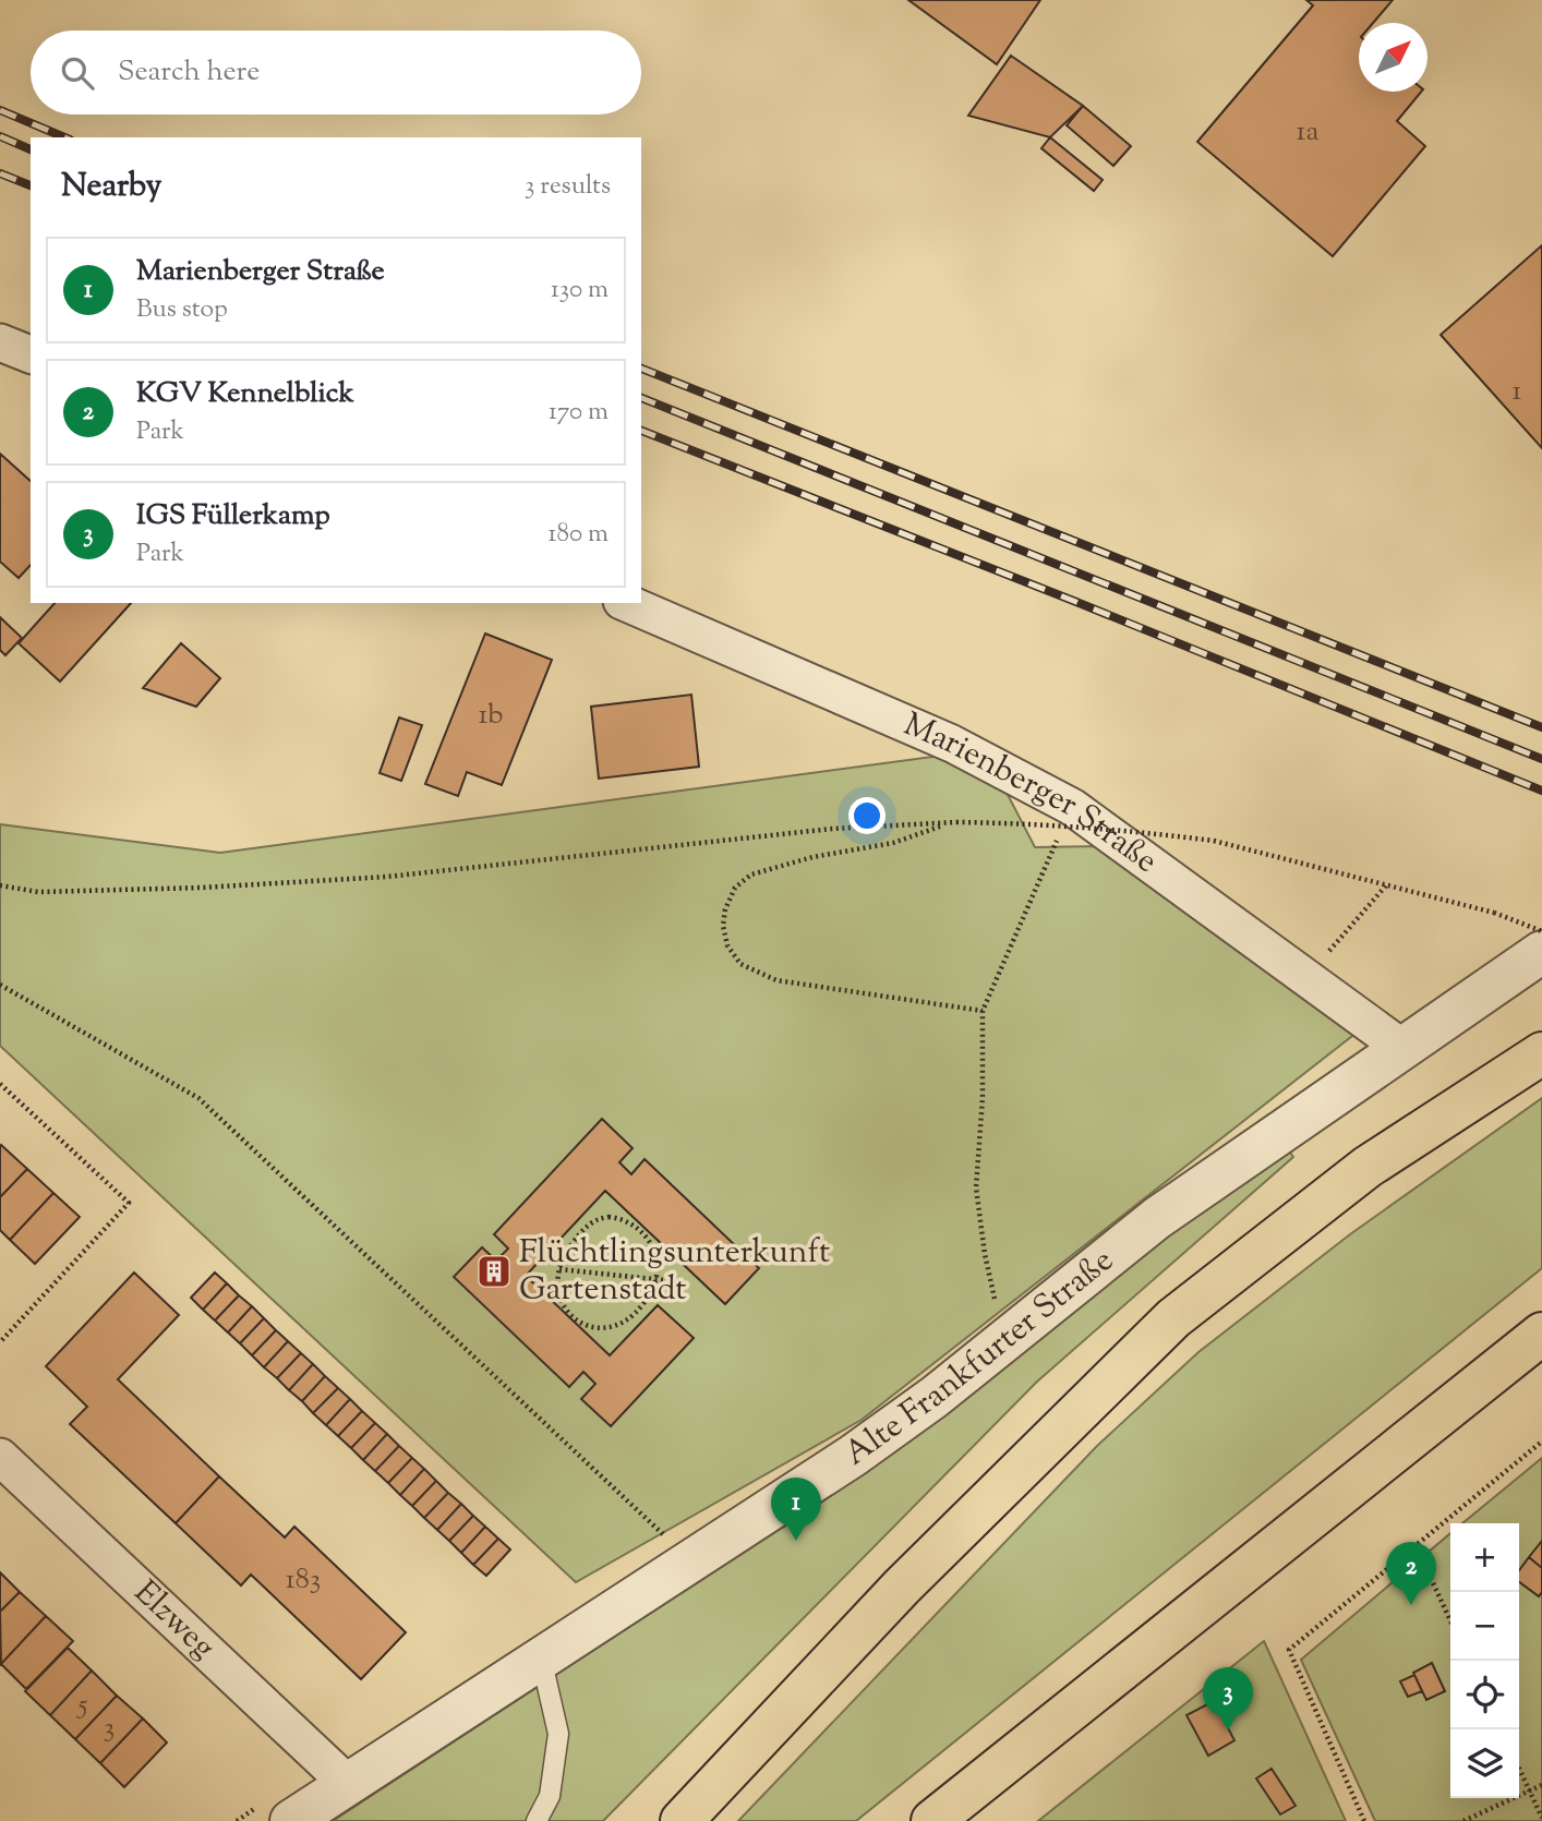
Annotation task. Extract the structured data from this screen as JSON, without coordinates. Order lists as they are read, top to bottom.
{
  "streets": {
    "street": ["Marienberger Straße", "Alte Frankfurter Straße", "Elzweg"]
  },
  "crossings": [
    ["Marienberger Straße", "Alte Frankfurter Straße"],
    ["Alte Frankfurter Straße", "Elzweg"]
  ],
  "places": {
    "building": ["Flüchtlingsunterkunft Gartenstadt"]
  },
  "house_numbers": [
    "1a",
    "1",
    "1b",
    "183",
    "5",
    "3"
  ],
  "north": "top right",
  "page": {
    "search": "Search here",
    "heading": ["Nearby", "3 results"],
    "list": [
      {
        "mark": "1",
        "name": "Marienberger Straße",
        "note": "Bus stop",
        "value": "130 m"
      },
      {
        "mark": "2",
        "name": "KGV Kennelblick",
        "note": "Park",
        "value": "170 m"
      },
      {
        "mark": "3",
        "name": "IGS Füllerkamp",
        "note": "Park",
        "value": "180 m"
      }
    ],
    "pins": ["1", "2", "3"],
    "map_buttons": ["+", "−"]
  }
}
